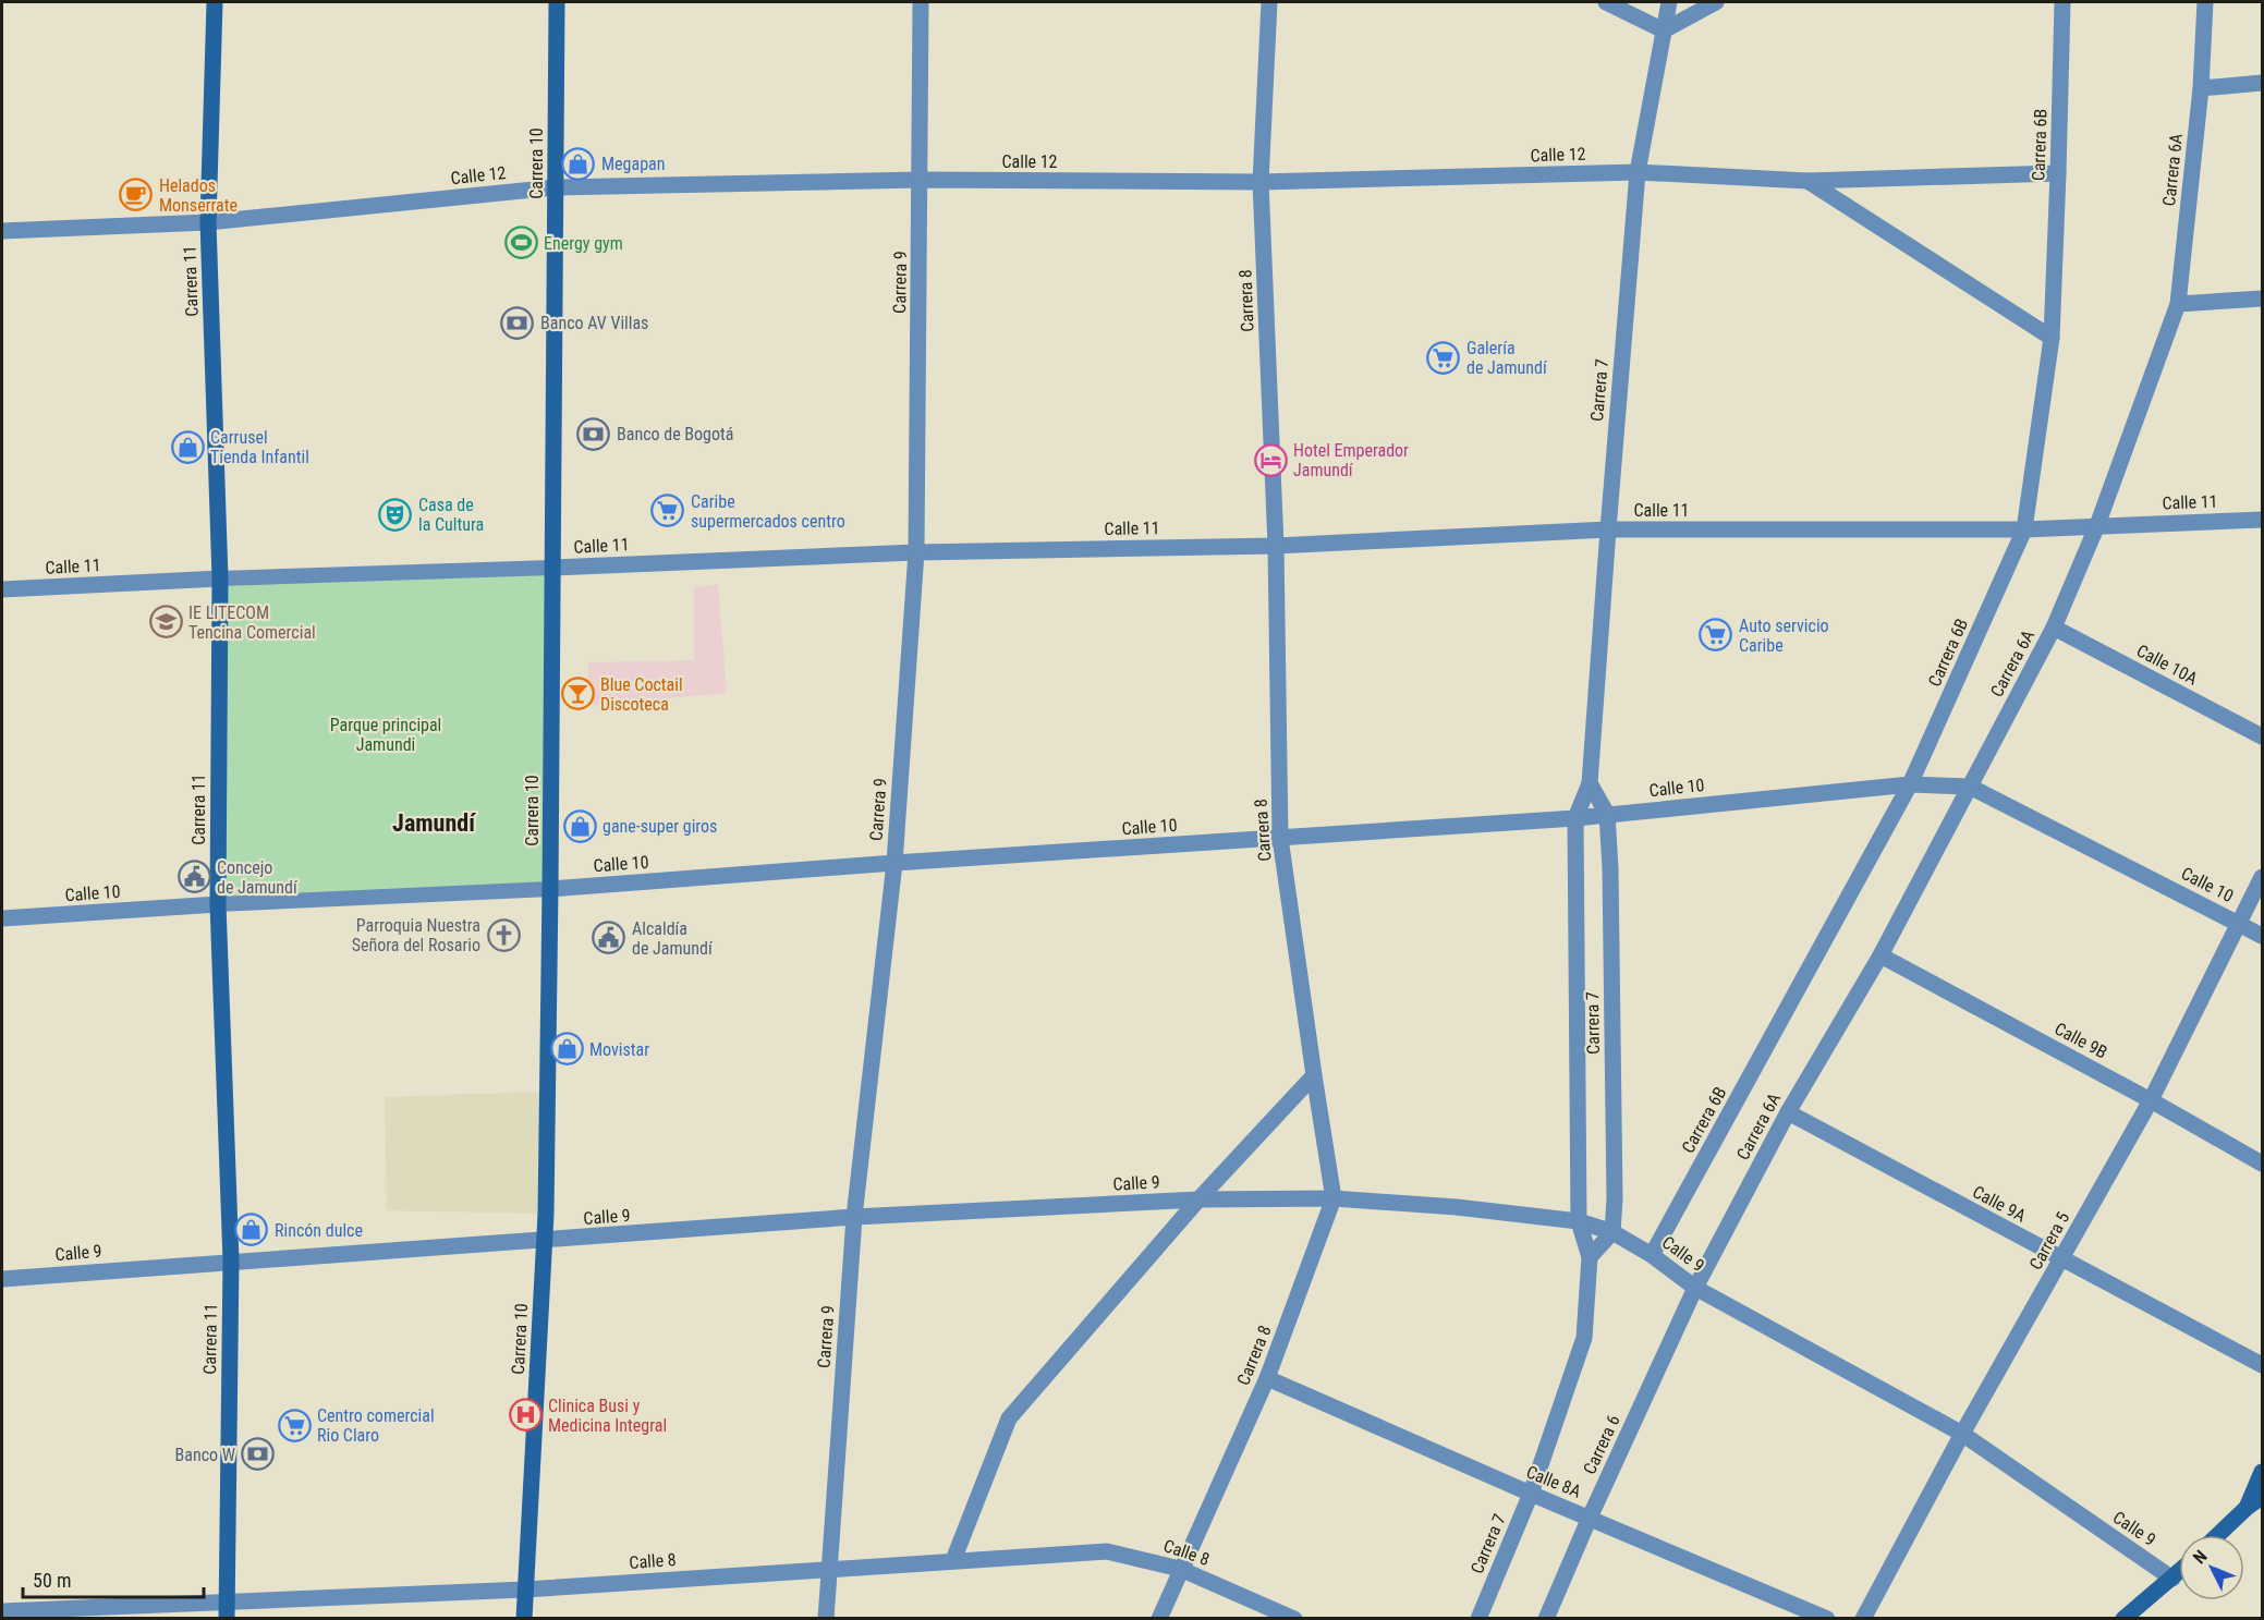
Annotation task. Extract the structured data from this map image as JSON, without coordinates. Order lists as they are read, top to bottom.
{
  "streets": {
    "main road": ["Carrera 10", "Carrera 11"],
    "street": [
      "Carrera 6B",
      "Calle 12",
      "Carrera 6A",
      "Carrera 9",
      "Carrera 8",
      "Carrera 7",
      "Calle 11",
      "Calle 10A",
      "Calle 10",
      "Calle 9B",
      "Calle 9",
      "Calle 9A",
      "Carrera 5",
      "Carrera 6",
      "Calle 8A",
      "Calle 8"
    ]
  },
  "crossings": [
    ["Carrera 6B", "Calle 12"],
    ["Carrera 6B", "Calle 11"],
    ["Carrera 6B", "Calle 10"],
    ["Carrera 6B", "Calle 9"],
    ["Calle 12", "Carrera 10"],
    ["Calle 12", "Carrera 11"],
    ["Calle 12", "Carrera 9"],
    ["Calle 12", "Carrera 8"],
    ["Calle 12", "Carrera 7"],
    ["Carrera 10", "Calle 11"],
    ["Carrera 10", "Calle 10"],
    ["Carrera 10", "Calle 9"],
    ["Carrera 10", "Calle 8"],
    ["Carrera 6A", "Calle 11"],
    ["Carrera 6A", "Calle 10A"],
    ["Carrera 6A", "Calle 10"],
    ["Carrera 6A", "Calle 9B"],
    ["Carrera 6A", "Calle 9"],
    ["Carrera 6A", "Calle 9A"],
    ["Carrera 6A", "Carrera 6"],
    ["Carrera 11", "Calle 11"],
    ["Carrera 11", "Calle 10"],
    ["Carrera 11", "Calle 9"],
    ["Carrera 11", "Calle 8"],
    ["Carrera 9", "Calle 11"],
    ["Carrera 9", "Calle 10"],
    ["Carrera 9", "Calle 9"],
    ["Carrera 9", "Calle 8"],
    ["Carrera 8", "Calle 11"],
    ["Carrera 8", "Calle 10"],
    ["Carrera 8", "Calle 9"],
    ["Carrera 8", "Calle 8A"],
    ["Carrera 8", "Calle 8"],
    ["Carrera 7", "Calle 11"],
    ["Carrera 7", "Calle 10"],
    ["Carrera 7", "Calle 9"],
    ["Carrera 7", "Calle 8A"],
    ["Calle 10", "Carrera 5"],
    ["Calle 9B", "Carrera 5"],
    ["Calle 9", "Carrera 5"],
    ["Calle 9", "Carrera 6"],
    ["Calle 9A", "Carrera 5"],
    ["Carrera 6", "Calle 8A"]
  ],
  "districts": ["Jamundí"],
  "parks": ["Parque principal Jamundi"],
  "places": {
    "shop": [
      "Megapan",
      "Carrusel Tienda Infantil",
      "gane-super giros",
      "Movistar",
      "Rincón dulce"
    ],
    "cafe": ["Helados Monserrate"],
    "sports": ["Energy gym"],
    "bank": ["Banco AV Villas", "Banco de Bogotá", "Banco W"],
    "supermarket": [
      "Galería de Jamundí",
      "Caribe supermercados centro",
      "Auto servicio Caribe",
      "Centro comercial Rio Claro"
    ],
    "hotel": ["Hotel Emperador Jamundí"],
    "theatre": ["Casa de la Cultura"],
    "school or university": ["IE LITECOM Tencina Comercial"],
    "bar": ["Blue Coctail Discoteca"],
    "public building": ["Concejo de Jamundí", "Alcaldía de Jamundí"],
    "church": ["Parroquia Nuestra Señora del Rosario"],
    "hospital": ["Clinica Busi y Medicina Integral"]
  },
  "scale_bar": "50 m",
  "north": "top left"
}
